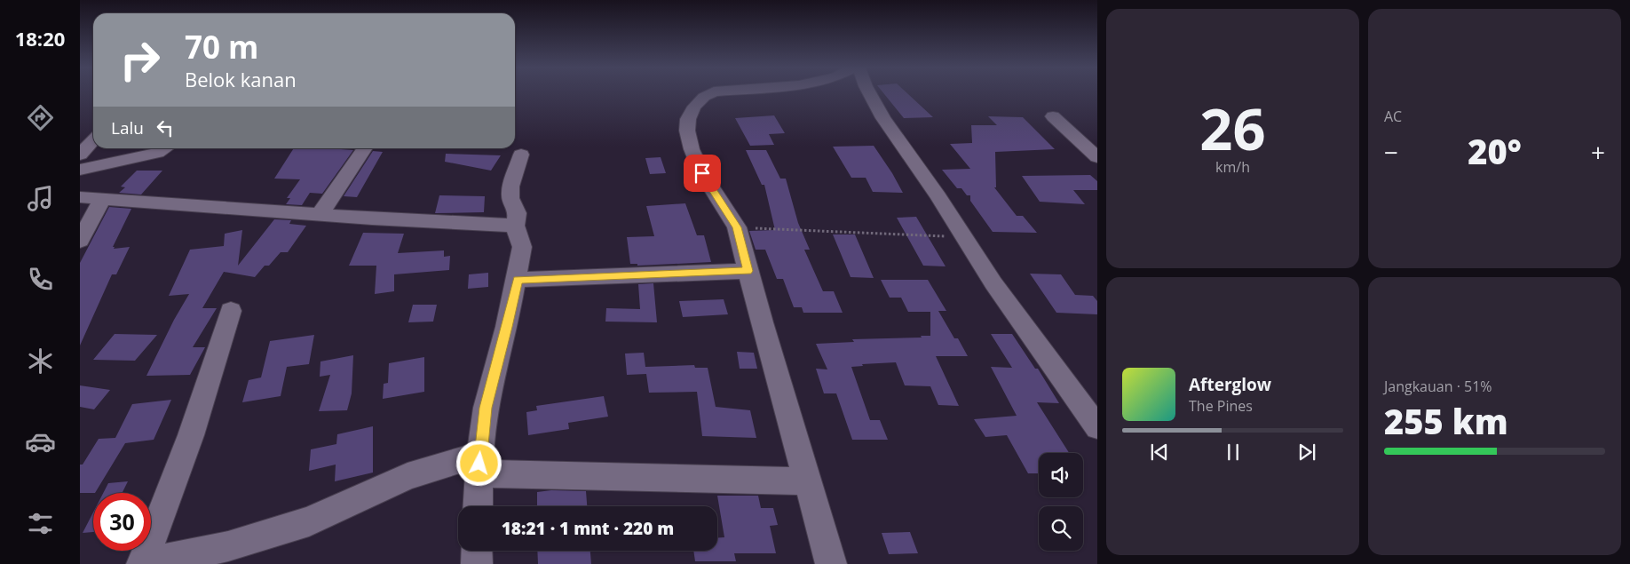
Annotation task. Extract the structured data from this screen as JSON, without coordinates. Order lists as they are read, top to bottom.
{
  "page": {
    "tabs": "18:20",
    "tile": [
      ["26", "km/h"],
      "AC",
      ["Jangkauan · 51%", "255 km"]
    ],
    "turn": ["70 m", "Belok kanan"],
    "then": "Lalu",
    "heat": ["−", "20°", "+"],
    "song": ["Afterglow", "The Pines"],
    "limit": "30",
    "trip": "18:21 · 1 mnt · 220 m"
  }
}
